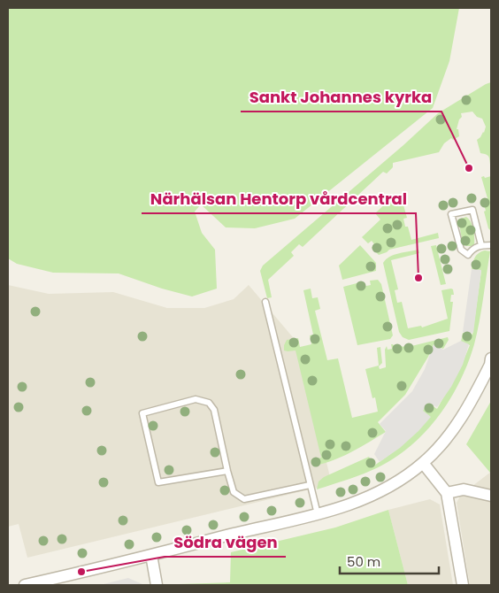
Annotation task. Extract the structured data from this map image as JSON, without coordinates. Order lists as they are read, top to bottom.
{
  "places": ["Sankt Johannes kyrka", "Närhälsan Hentorp vårdcentral", "Södra vägen"],
  "scale_bar": "50 m"
}
